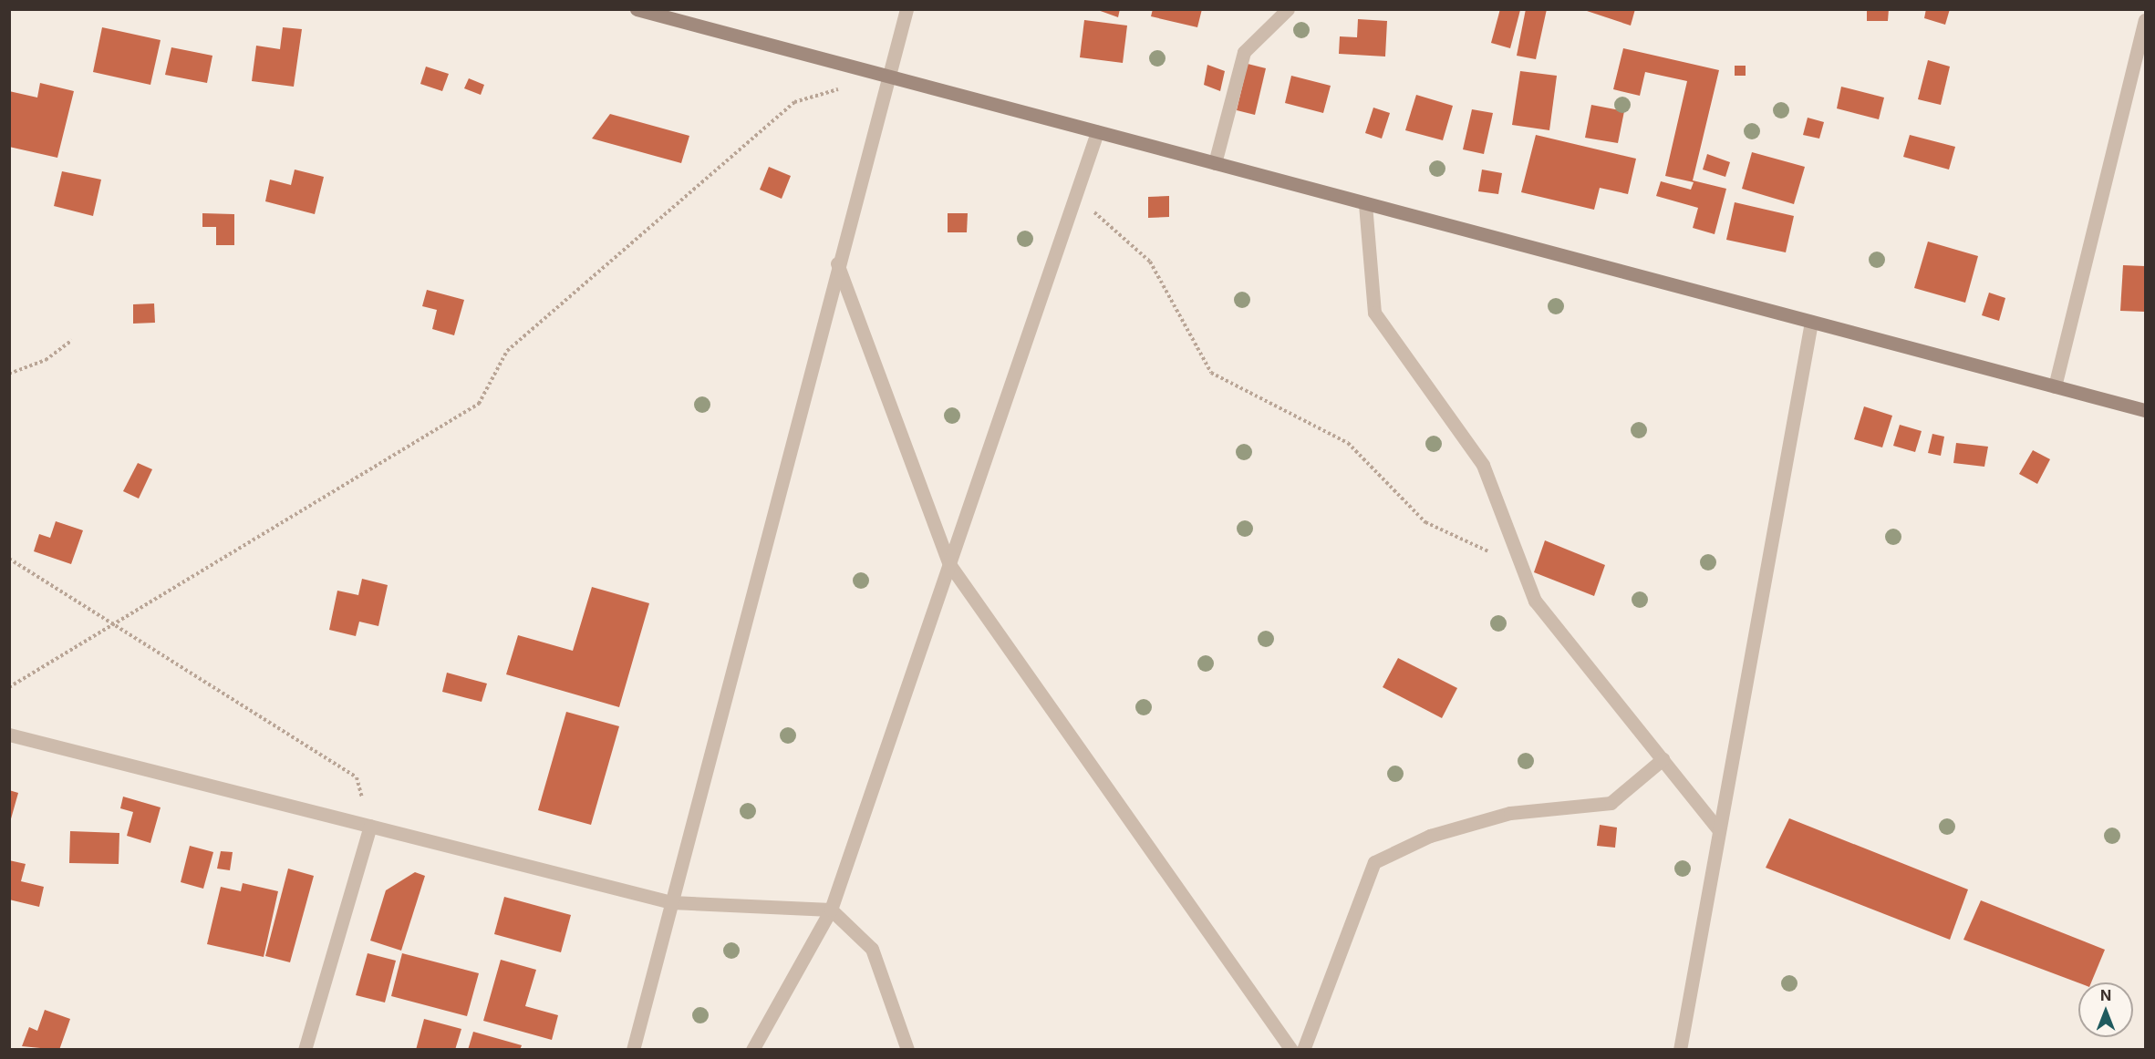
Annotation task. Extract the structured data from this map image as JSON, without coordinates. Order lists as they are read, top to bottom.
{
  "north": "top"
}
